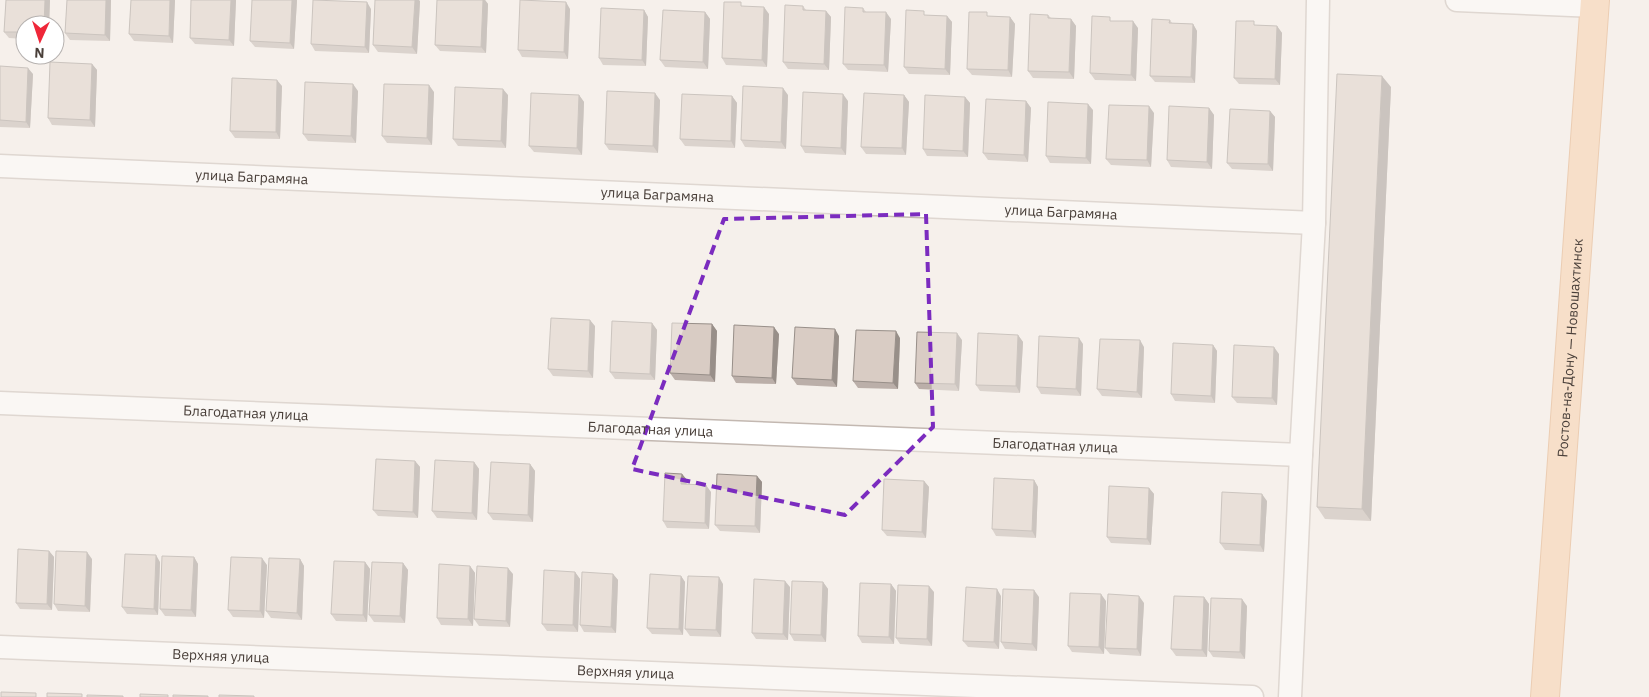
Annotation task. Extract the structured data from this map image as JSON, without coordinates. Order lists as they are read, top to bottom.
{
  "streets": {
    "main road": ["Ростов-на-Дону — Новошахтинск"],
    "street": ["улица Баграмяна", "Благодатная улица", "Верхняя улица"]
  },
  "north": "bottom"
}
